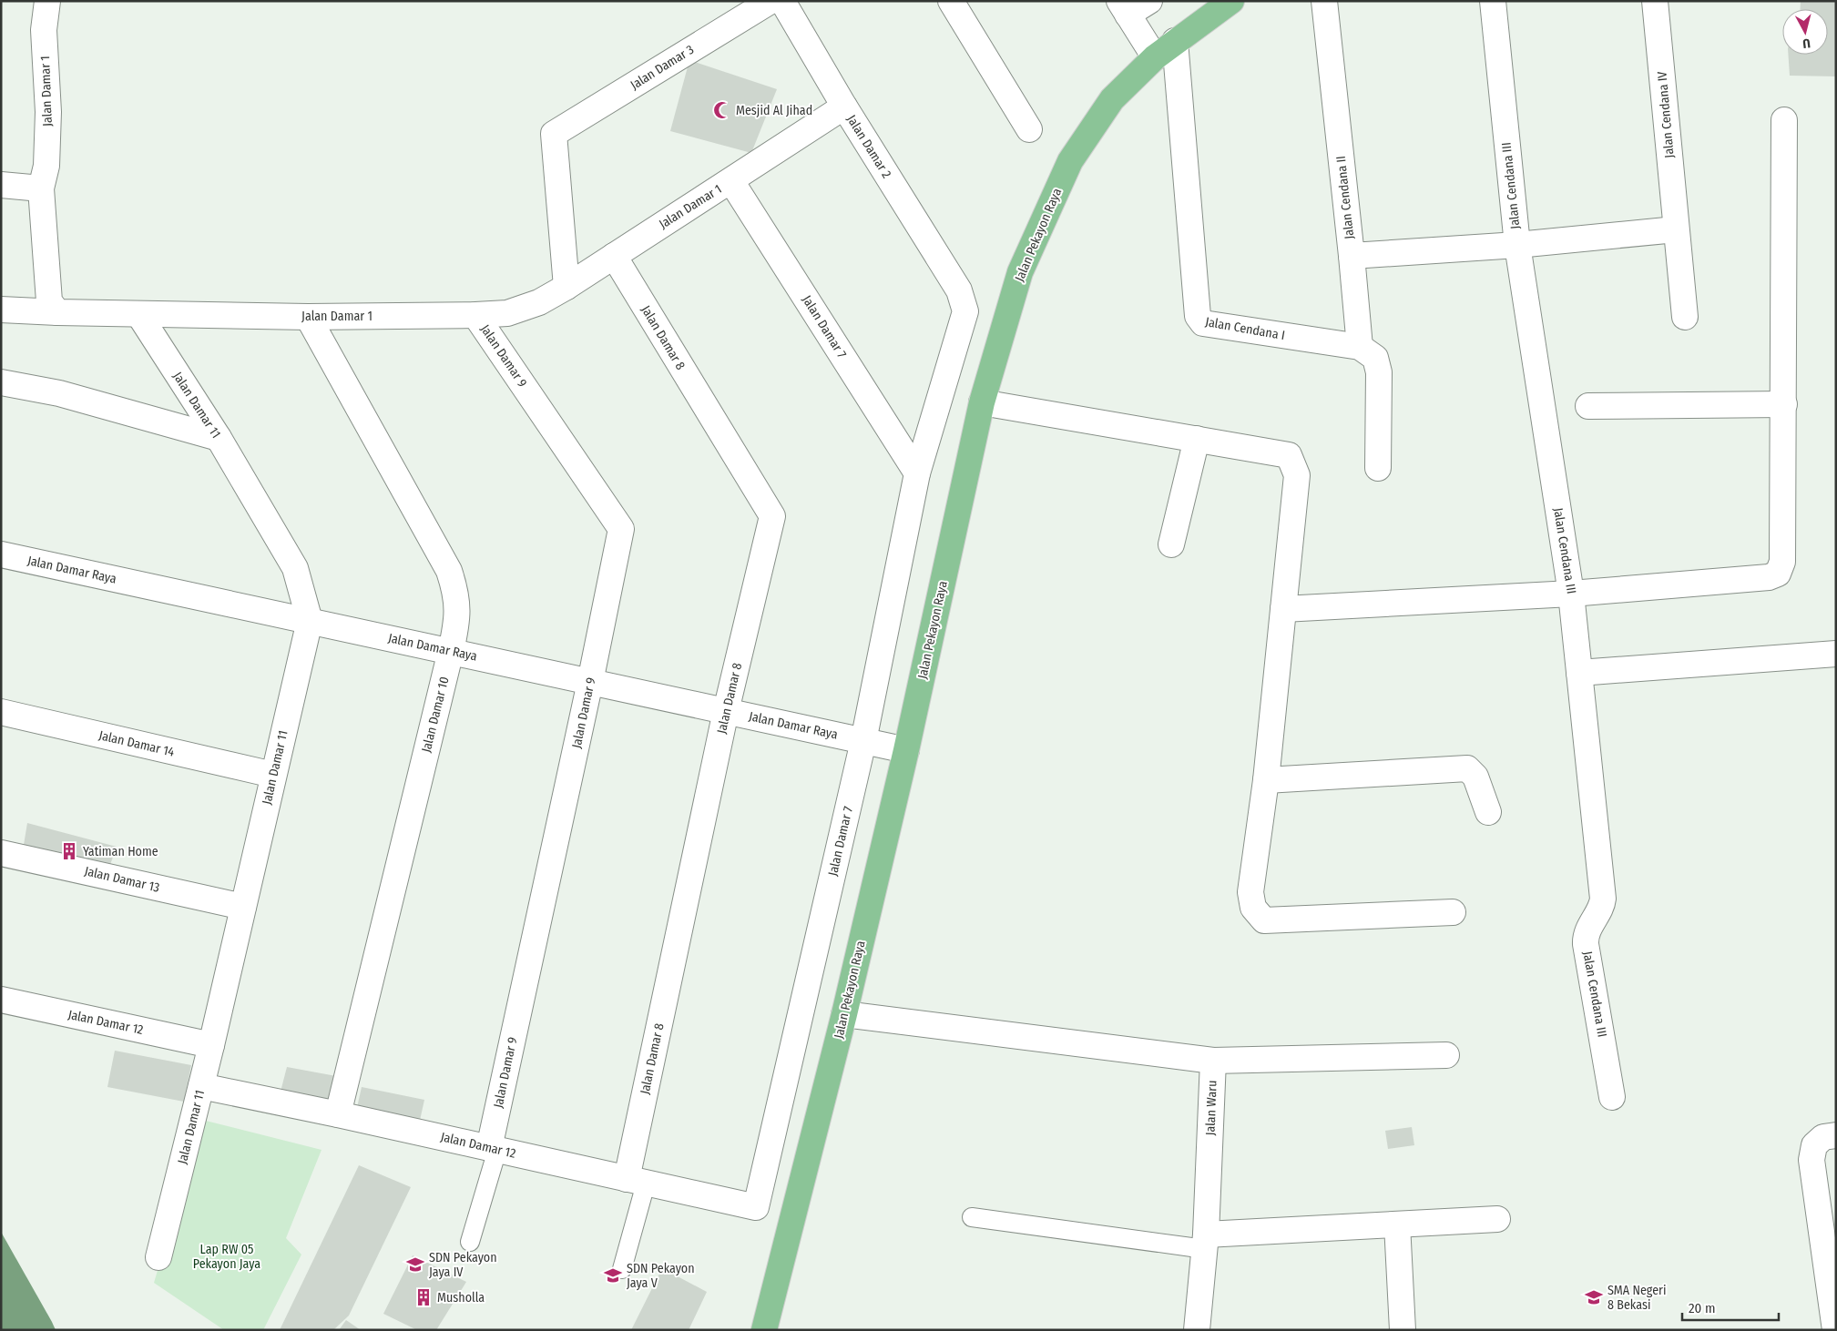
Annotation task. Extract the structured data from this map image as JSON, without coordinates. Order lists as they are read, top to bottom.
{
  "streets": {
    "main road": ["Jalan Pekayon Raya"],
    "street": [
      "Jalan Damar 3",
      "Jalan Damar 1",
      "Jalan Cendana IV",
      "Jalan Damar 2",
      "Jalan Cendana III",
      "Jalan Cendana II",
      "Jalan Damar 7",
      "Jalan Cendana I",
      "Jalan Damar 8",
      "Jalan Damar 9",
      "Jalan Damar 11",
      "Jalan Damar Raya",
      "Jalan Damar 10",
      "Jalan Damar 14",
      "Jalan Damar 13",
      "Jalan Damar 12",
      "Jalan Waru"
    ]
  },
  "crossings": [
    ["Jalan Damar 3", "Jalan Damar 1"],
    ["Jalan Damar 1", "Jalan Damar 2"],
    ["Jalan Damar 1", "Jalan Damar 7"],
    ["Jalan Damar 1", "Jalan Damar 8"],
    ["Jalan Damar 1", "Jalan Damar 9"],
    ["Jalan Damar 1", "Jalan Damar 11"],
    ["Jalan Damar 1", "Jalan Damar 10"],
    ["Jalan Damar 2", "Jalan Damar 7"],
    ["Jalan Cendana III", "Jalan Cendana II"],
    ["Jalan Pekayon Raya", "Jalan Cendana I"],
    ["Jalan Pekayon Raya", "Jalan Damar Raya"],
    ["Jalan Damar 7", "Jalan Damar Raya"],
    ["Jalan Damar 7", "Jalan Damar 12"],
    ["Jalan Damar 8", "Jalan Damar Raya"],
    ["Jalan Damar 8", "Jalan Damar 12"],
    ["Jalan Damar 9", "Jalan Damar Raya"],
    ["Jalan Damar 9", "Jalan Damar 12"],
    ["Jalan Damar 11", "Jalan Damar Raya"],
    ["Jalan Damar 11", "Jalan Damar 14"],
    ["Jalan Damar 11", "Jalan Damar 13"],
    ["Jalan Damar 11", "Jalan Damar 12"],
    ["Jalan Damar Raya", "Jalan Damar 10"],
    ["Jalan Damar 10", "Jalan Damar 12"]
  ],
  "parks": ["Lap RW 05 Pekayon Jaya"],
  "places": {
    "mosque": ["Mesjid Al Jihad"],
    "building": ["Yatiman Home", "Musholla"],
    "school or university": ["SDN Pekayon Jaya IV", "SDN Pekayon Jaya V", "SMA Negeri 8 Bekasi"]
  },
  "scale_bar": "20 m",
  "north": "bottom"
}
